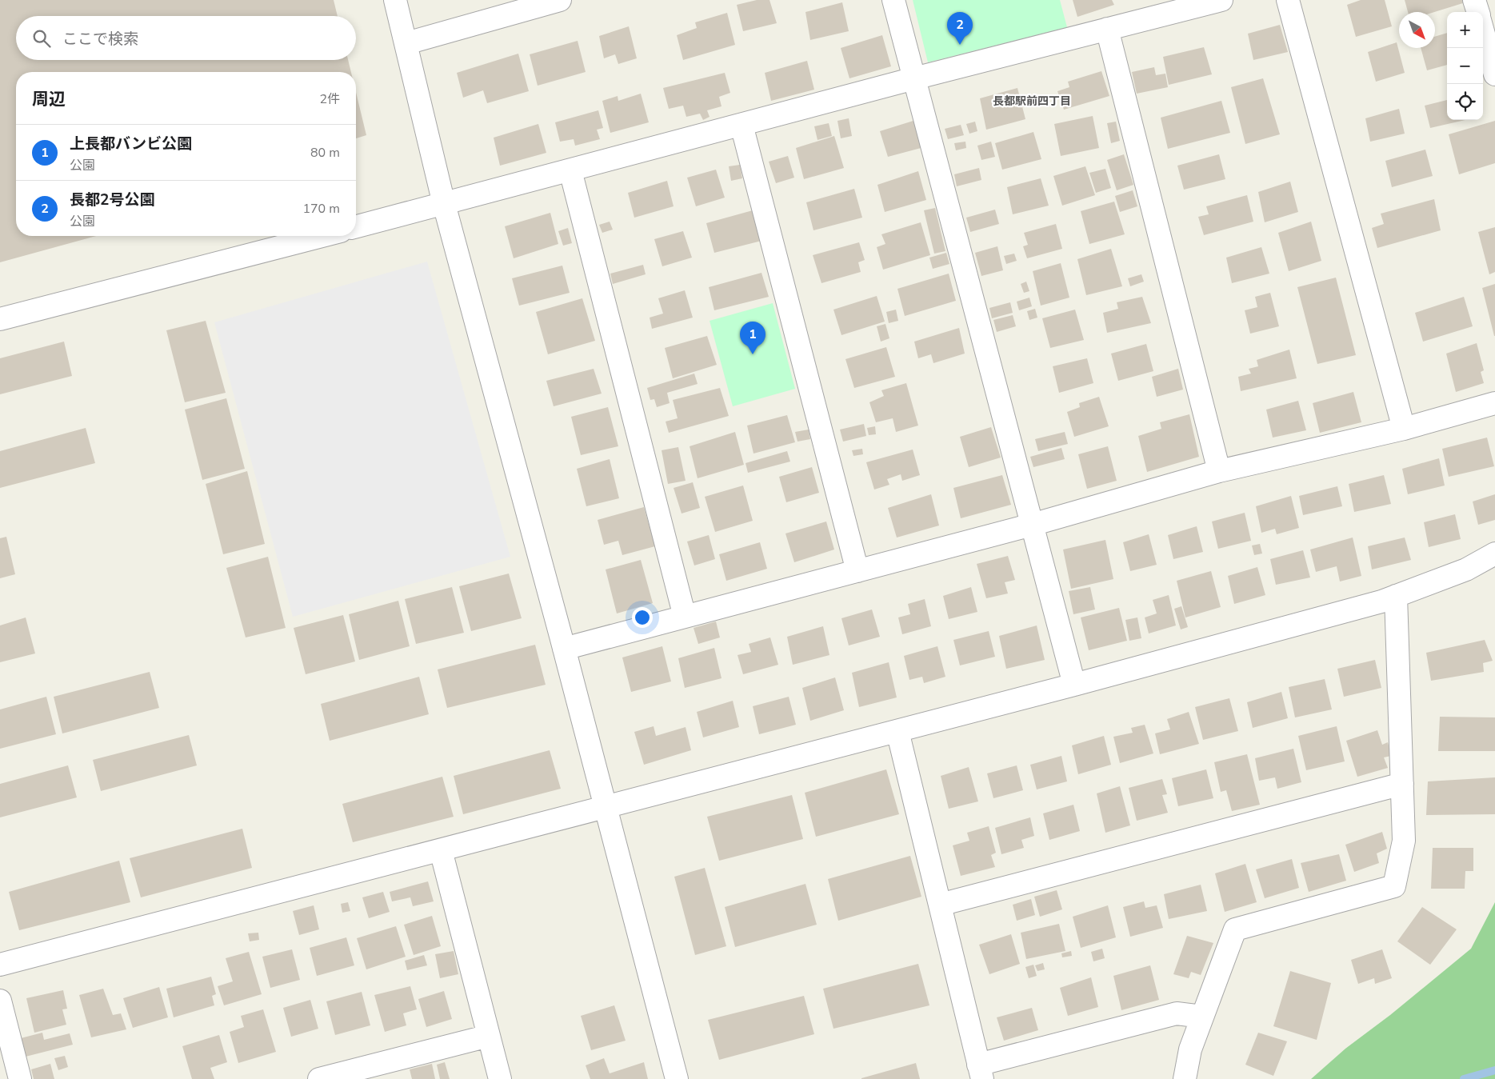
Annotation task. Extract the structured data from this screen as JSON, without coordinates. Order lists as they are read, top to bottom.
{
  "districts": ["長都駅前四丁目"],
  "north": "bottom right",
  "page": {
    "map_buttons": ["+", "−"],
    "pins": ["2", "1"],
    "search": "ここで検索",
    "heading": ["周辺", "2件"],
    "list": [
      {
        "mark": "1",
        "name": "上長都バンビ公園",
        "note": "公園",
        "value": "80 m"
      },
      {
        "mark": "2",
        "name": "長都2号公園",
        "note": "公園",
        "value": "170 m"
      }
    ]
  }
}
